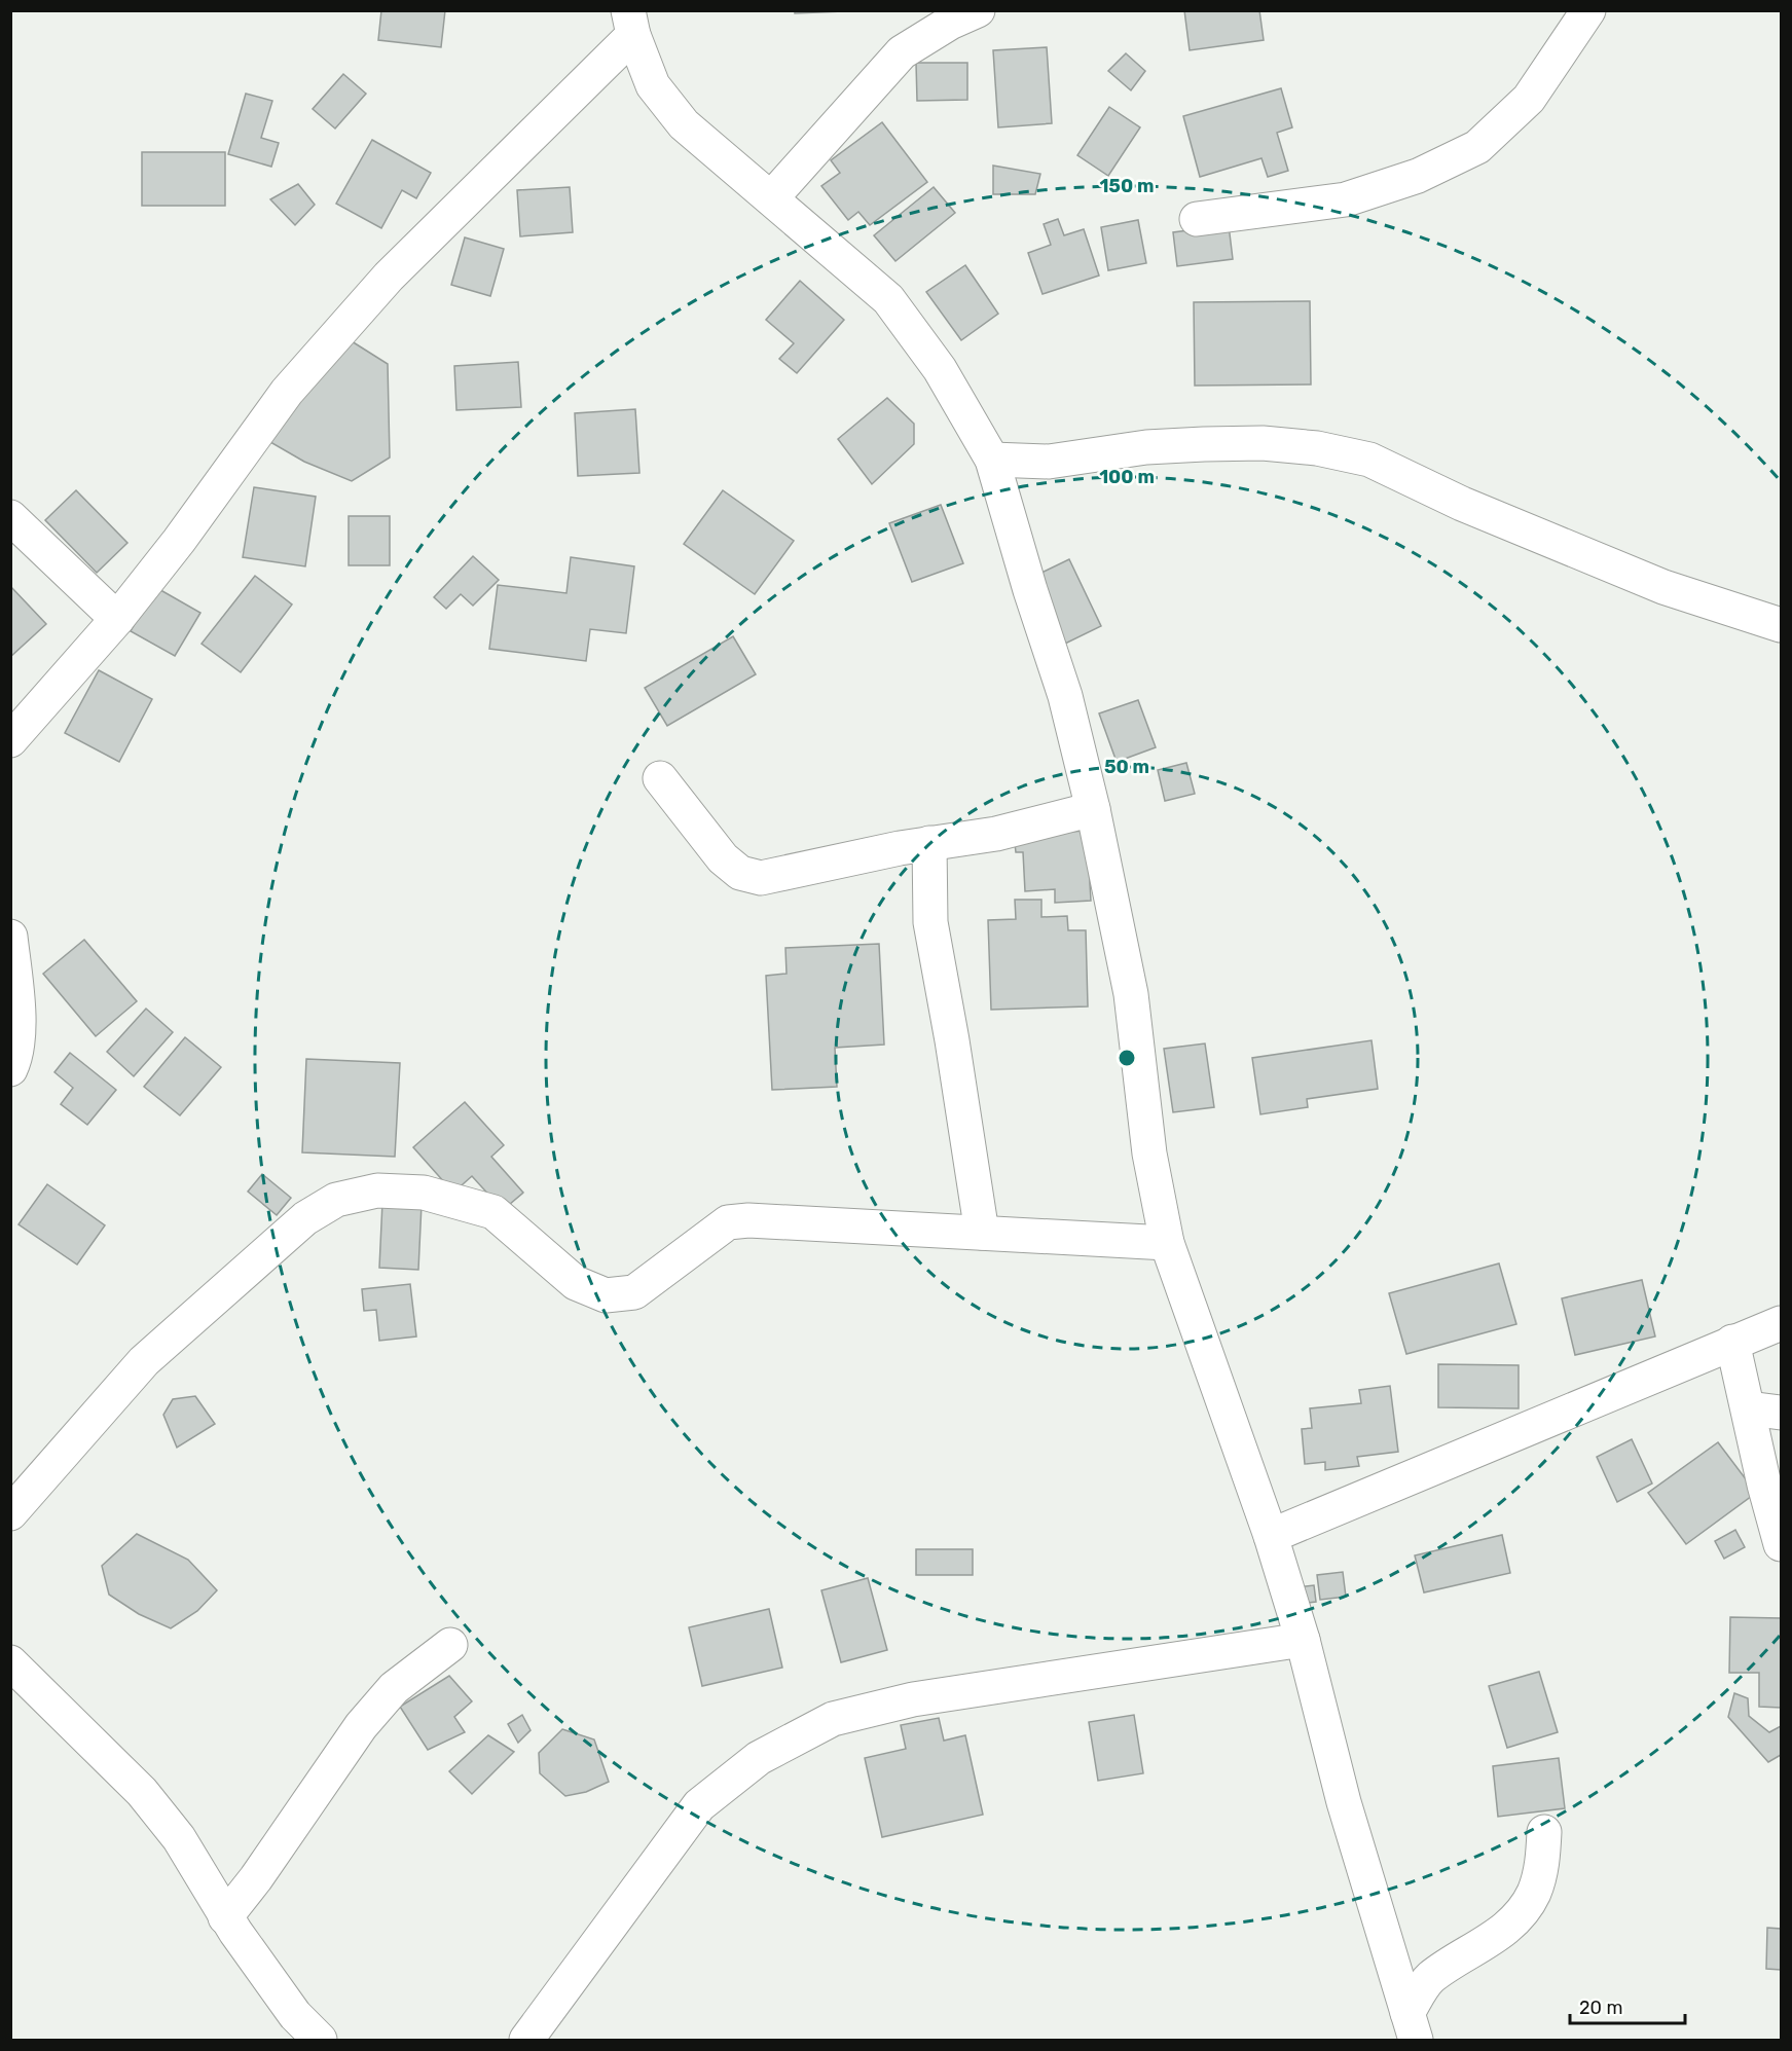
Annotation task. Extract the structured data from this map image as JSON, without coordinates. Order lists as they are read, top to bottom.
{
  "scale_bar": "20 m",
  "rings": ["150 m", "100 m", "50 m"]
}
